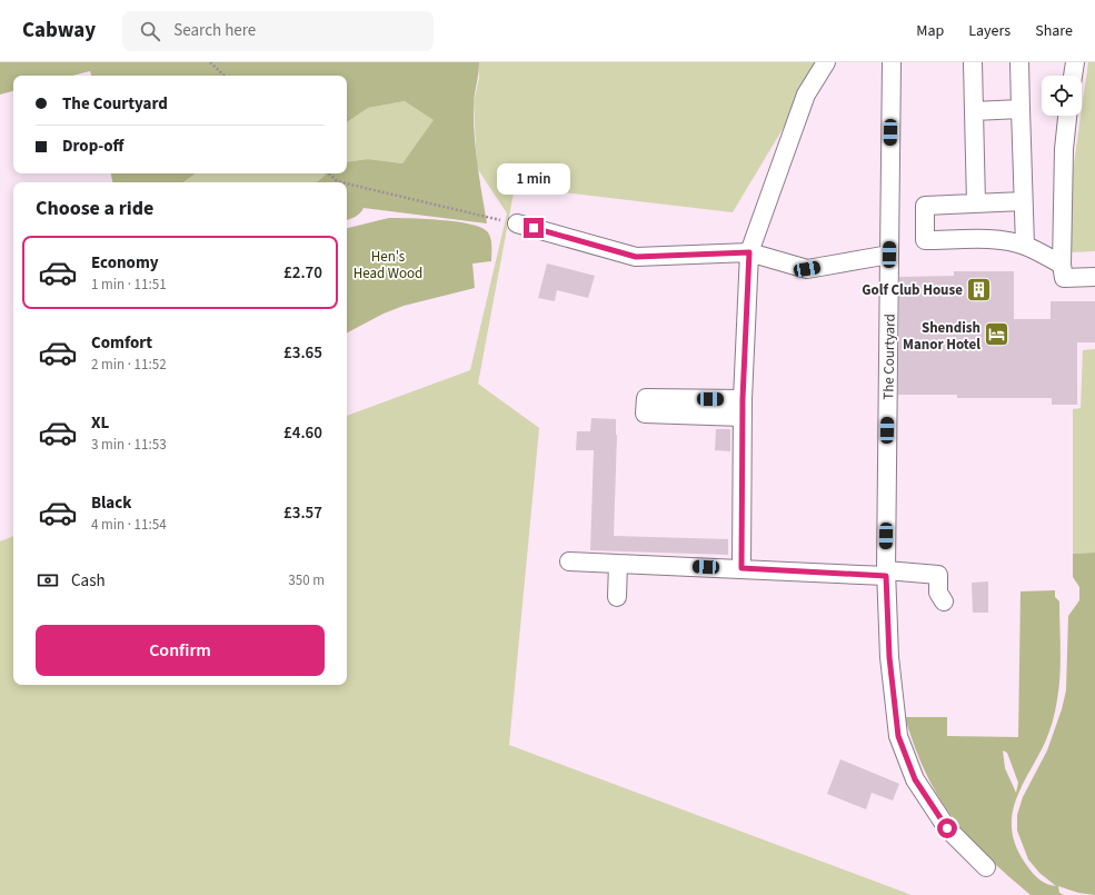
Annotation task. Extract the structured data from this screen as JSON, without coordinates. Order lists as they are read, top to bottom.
{
  "streets": {
    "lane": ["The Courtyard"]
  },
  "parks": ["Hen's Head Wood"],
  "places": {
    "building": ["Golf Club House"],
    "hotel": ["Shendish Manor Hotel"]
  },
  "page": {
    "header": "Cabway",
    "search": "Search here",
    "nav": ["Map", "Layers", "Share"],
    "banner": ["The Courtyard", "Drop-off"],
    "bubble": "1 min",
    "heading": "Choose a ride",
    "list": [
      {
        "name": "Economy",
        "note": "1 min · 11:51",
        "value": "£2.70"
      },
      {
        "name": "Comfort",
        "note": "2 min · 11:52",
        "value": "£3.65"
      },
      {
        "name": "XL",
        "note": "3 min · 11:53",
        "value": "£4.60"
      },
      {
        "name": "Black",
        "note": "4 min · 11:54",
        "value": "£3.57"
      }
    ],
    "pay": ["Cash", "350 m"],
    "buttons": "Confirm"
  }
}
